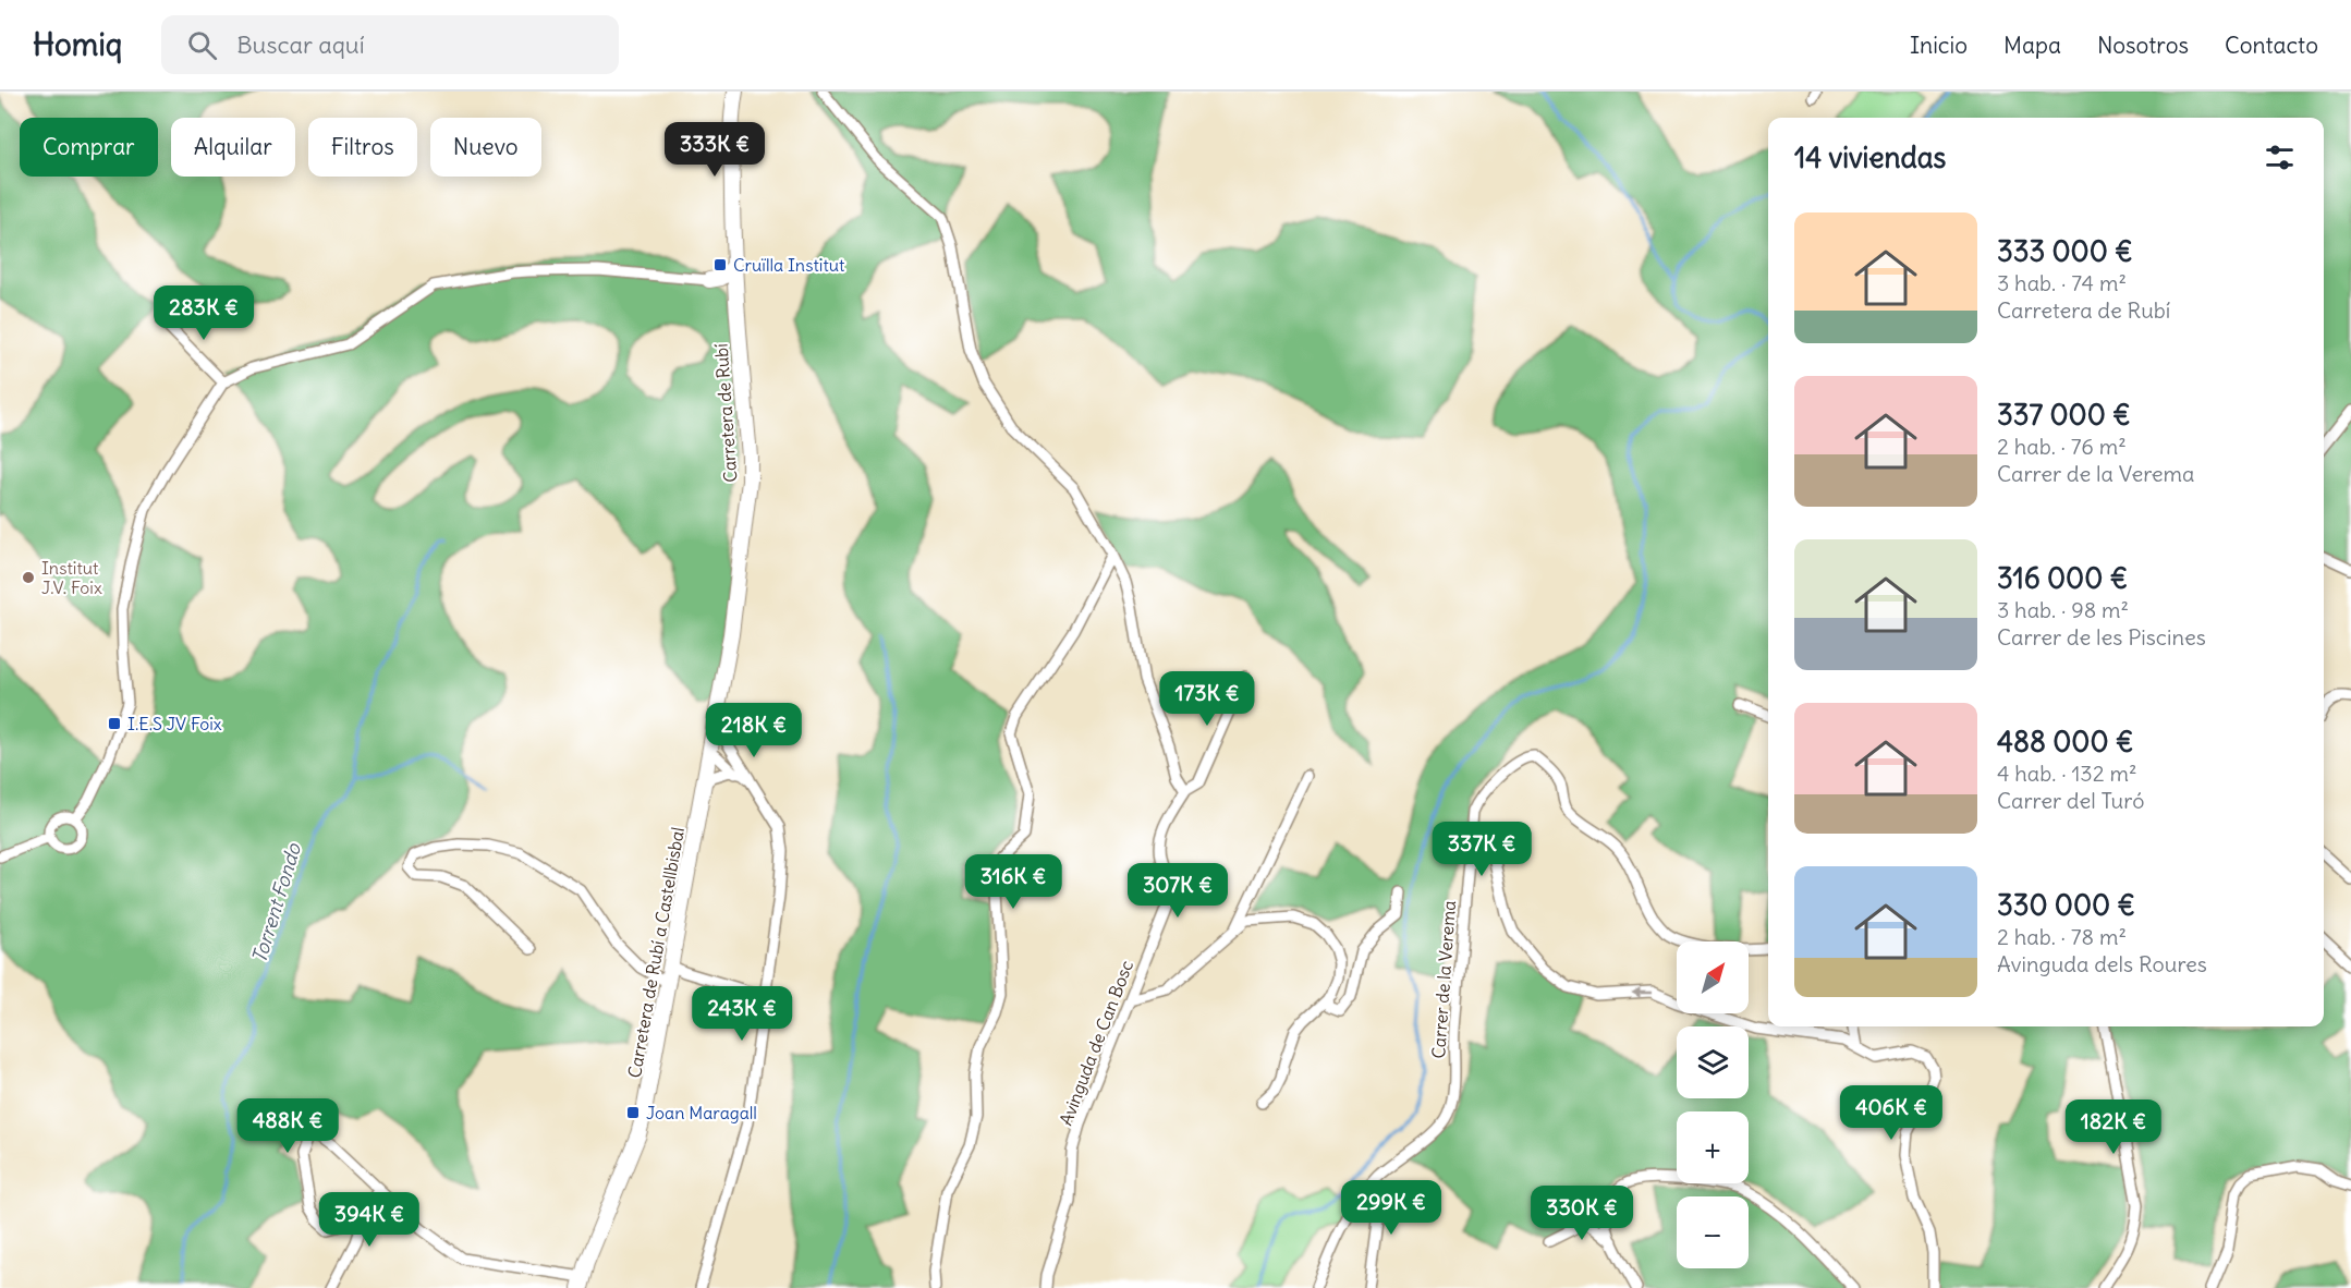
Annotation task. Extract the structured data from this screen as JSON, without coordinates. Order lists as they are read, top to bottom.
{
  "streets": {
    "street": [
      "Carretera de Rubí",
      "Carretera de Rubí a Castellbisbal",
      "Carrer de la Verema",
      "Avinguda de Can Bosc"
    ]
  },
  "crossings": [
    ["Carretera de Rubí", "Carretera de Rubí a Castellbisbal"]
  ],
  "water": ["Torrent Fondo"],
  "places": {
    "transit": ["Cruïlla Institut", "I.E.S JV Foix", "Joan Maragall"],
    "other": ["Institut J.V. Foix"]
  },
  "north": "top right",
  "page": {
    "header": "Homiq",
    "search": "Buscar aquí",
    "nav": [
      "Inicio",
      "Mapa",
      "Nosotros",
      "Contacto"
    ],
    "chip": [
      "Comprar",
      "Alquilar",
      "Filtros",
      "Nuevo"
    ],
    "heading": "14 viviendas",
    "price": [
      "333K €",
      "283K €",
      "173K €",
      "218K €",
      "337K €",
      "316K €",
      "307K €",
      "243K €",
      "406K €",
      "488K €",
      "182K €",
      "299K €",
      "330K €",
      "394K €"
    ],
    "list": [
      {
        "name": "333 000 €",
        "note": "3 hab. · 74 m² · Carretera de Rubí"
      },
      {
        "name": "337 000 €",
        "note": "2 hab. · 76 m² · Carrer de la Verema"
      },
      {
        "name": "316 000 €",
        "note": "3 hab. · 98 m² · Carrer de les Piscines"
      },
      {
        "name": "488 000 €",
        "note": "4 hab. · 132 m² · Carrer del Turó"
      },
      {
        "name": "330 000 €",
        "note": "2 hab. · 78 m² · Avinguda dels Roures"
      }
    ],
    "map_buttons": ["+", "−"]
  }
}
